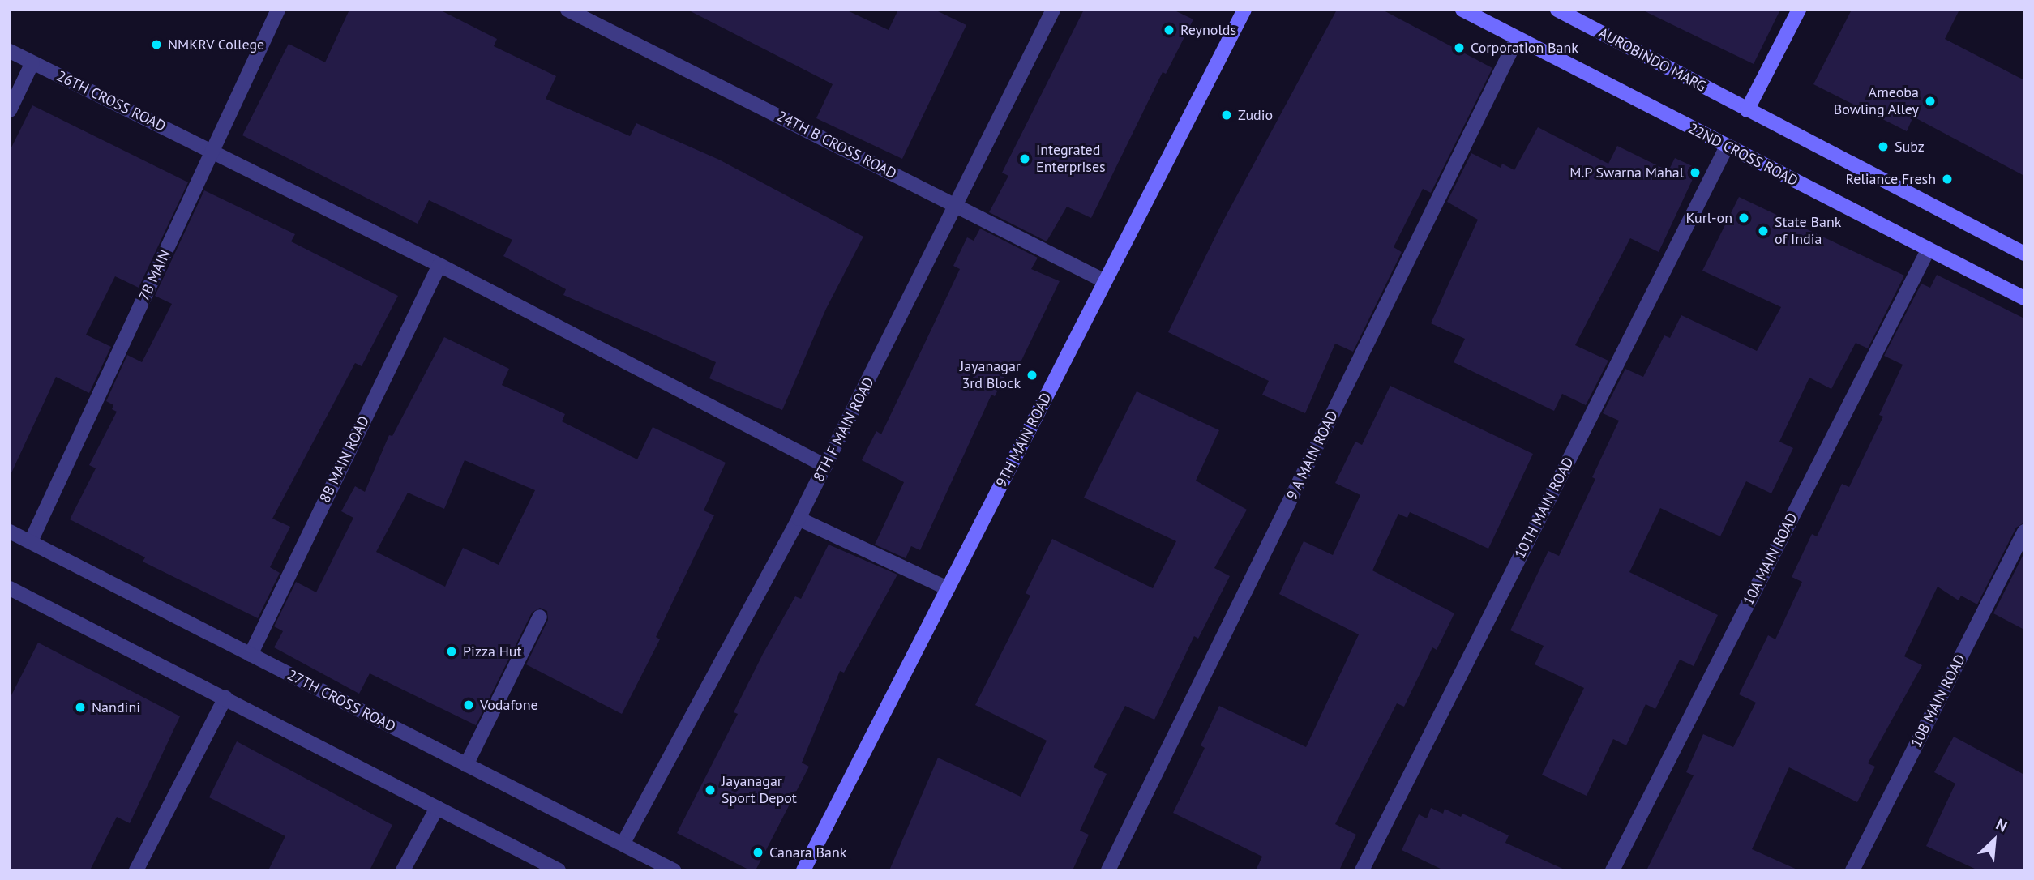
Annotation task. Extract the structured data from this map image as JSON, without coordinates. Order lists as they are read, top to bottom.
{
  "streets": {
    "main road": ["AUROBINDO MARG", "22ND CROSS ROAD", "9TH MAIN ROAD"],
    "street": [
      "26TH CROSS ROAD",
      "24TH B CROSS ROAD",
      "7B MAIN",
      "8TH F MAIN ROAD",
      "9 A MAIN ROAD",
      "8B MAIN ROAD",
      "10TH MAIN ROAD",
      "10A MAIN ROAD",
      "27TH CROSS ROAD",
      "10B MAIN ROAD"
    ]
  },
  "crossings": [
    ["26TH CROSS ROAD", "7B MAIN"],
    ["26TH CROSS ROAD", "8TH F MAIN ROAD"],
    ["26TH CROSS ROAD", "8B MAIN ROAD"],
    ["24TH B CROSS ROAD", "8TH F MAIN ROAD"],
    ["24TH B CROSS ROAD", "9TH MAIN ROAD"],
    ["22ND CROSS ROAD", "9 A MAIN ROAD"],
    ["22ND CROSS ROAD", "10TH MAIN ROAD"],
    ["22ND CROSS ROAD", "10A MAIN ROAD"],
    ["7B MAIN", "27TH CROSS ROAD"],
    ["8TH F MAIN ROAD", "27TH CROSS ROAD"],
    ["8B MAIN ROAD", "27TH CROSS ROAD"]
  ],
  "places": [
    "Reynolds",
    "NMKRV College",
    "Corporation Bank",
    "Ameoba Bowling Alley",
    "Zudio",
    "Subz",
    "Integrated Enterprises",
    "M.P Swarna Mahal",
    "Reliance Fresh",
    "Kurl-on",
    "State Bank of India",
    "Jayanagar 3rd Block",
    "Pizza Hut",
    "Vodafone",
    "Nandini",
    "Jayanagar Sport Depot",
    "Canara Bank"
  ],
  "north": "top right"
}
